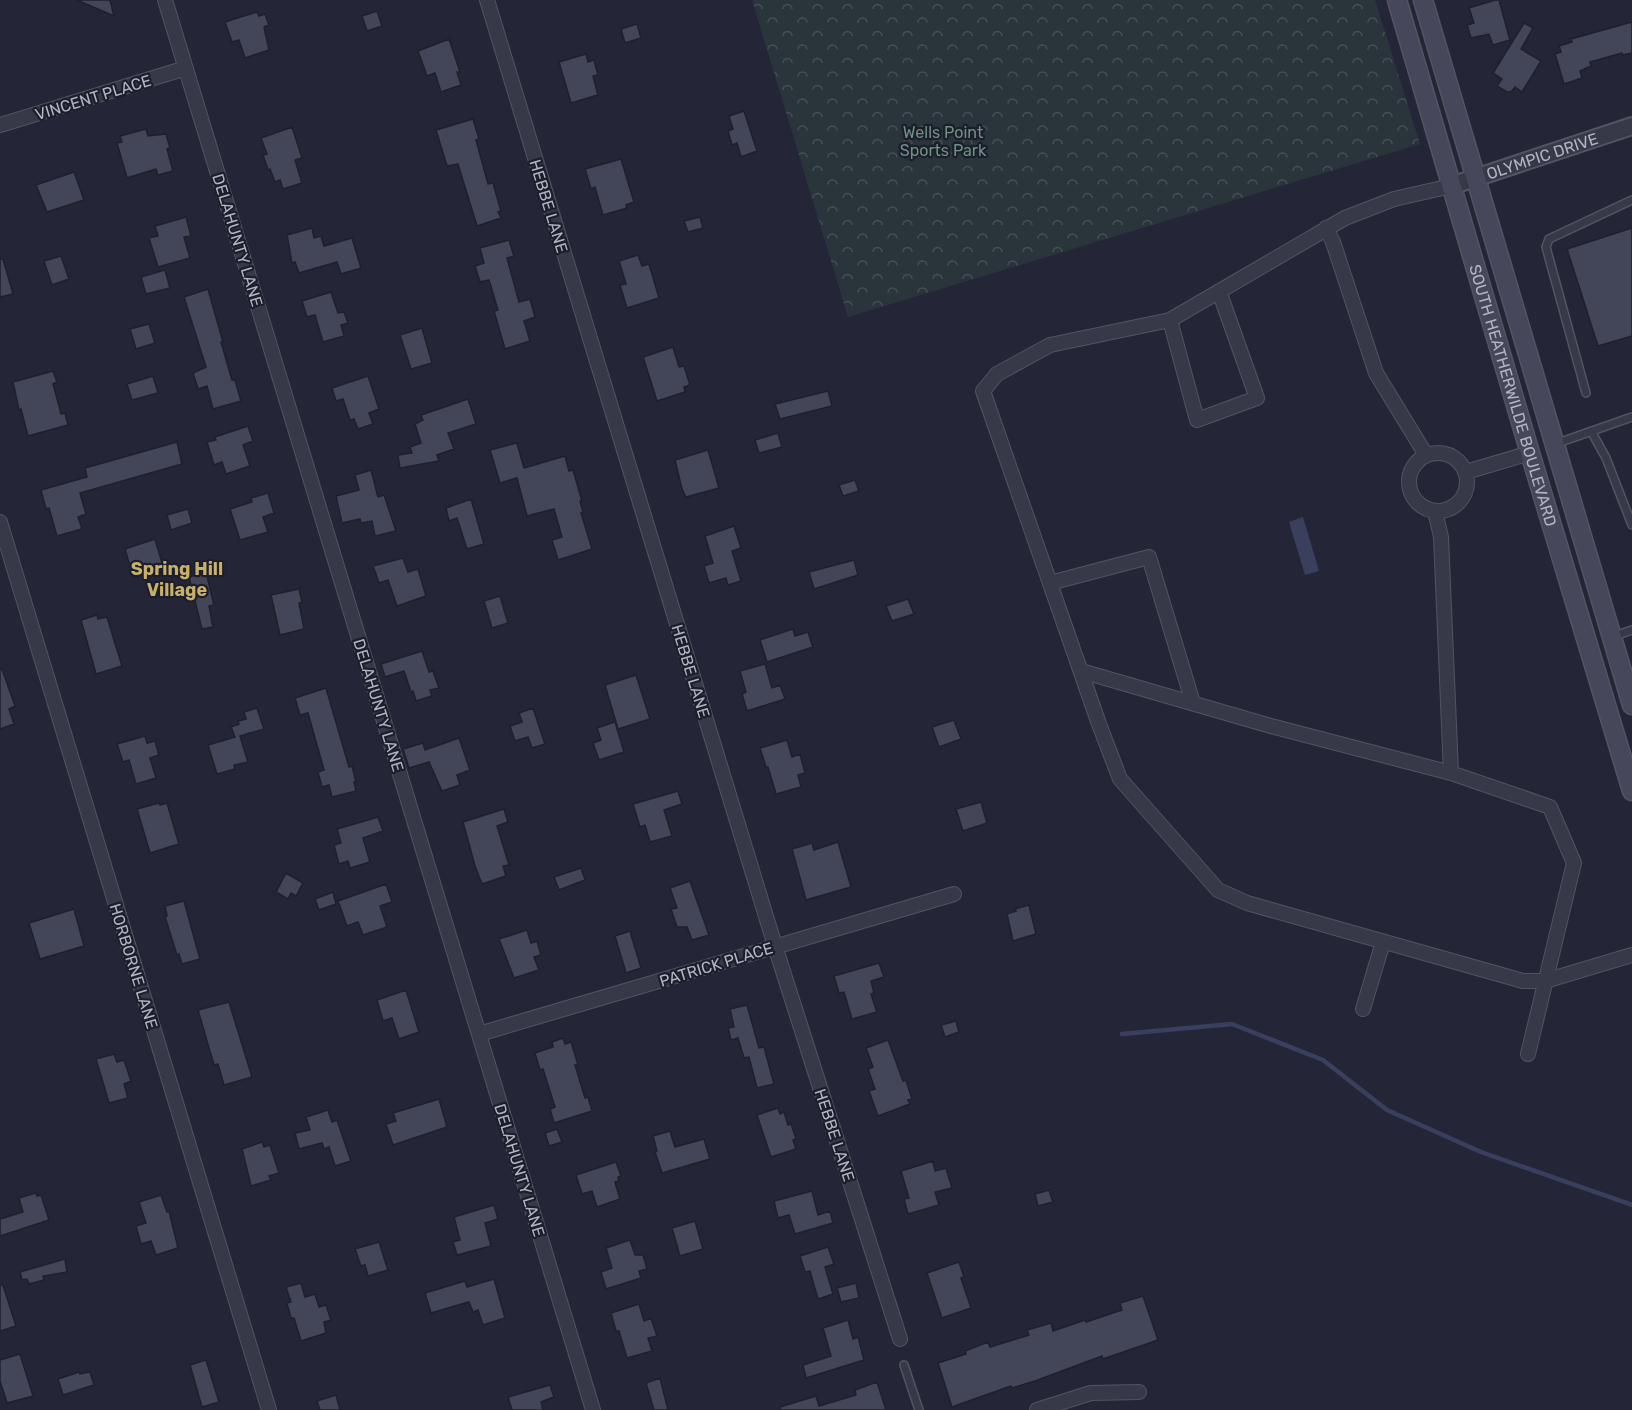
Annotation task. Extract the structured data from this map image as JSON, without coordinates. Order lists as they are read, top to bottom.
{
  "streets": {
    "main road": ["SOUTH HEATHERWILDE BOULEVARD"],
    "street": [
      "VINCENT PLACE",
      "OLYMPIC DRIVE",
      "HEBBE LANE",
      "DELAHUNTY LANE",
      "PATRICK PLACE",
      "HORBORNE LANE"
    ]
  },
  "crossings": [
    ["VINCENT PLACE", "DELAHUNTY LANE"],
    ["OLYMPIC DRIVE", "SOUTH HEATHERWILDE BOULEVARD"],
    ["HEBBE LANE", "PATRICK PLACE"],
    ["DELAHUNTY LANE", "PATRICK PLACE"]
  ],
  "districts": ["Spring Hill Village"],
  "parks": ["Wells Point Sports Park"]
}
